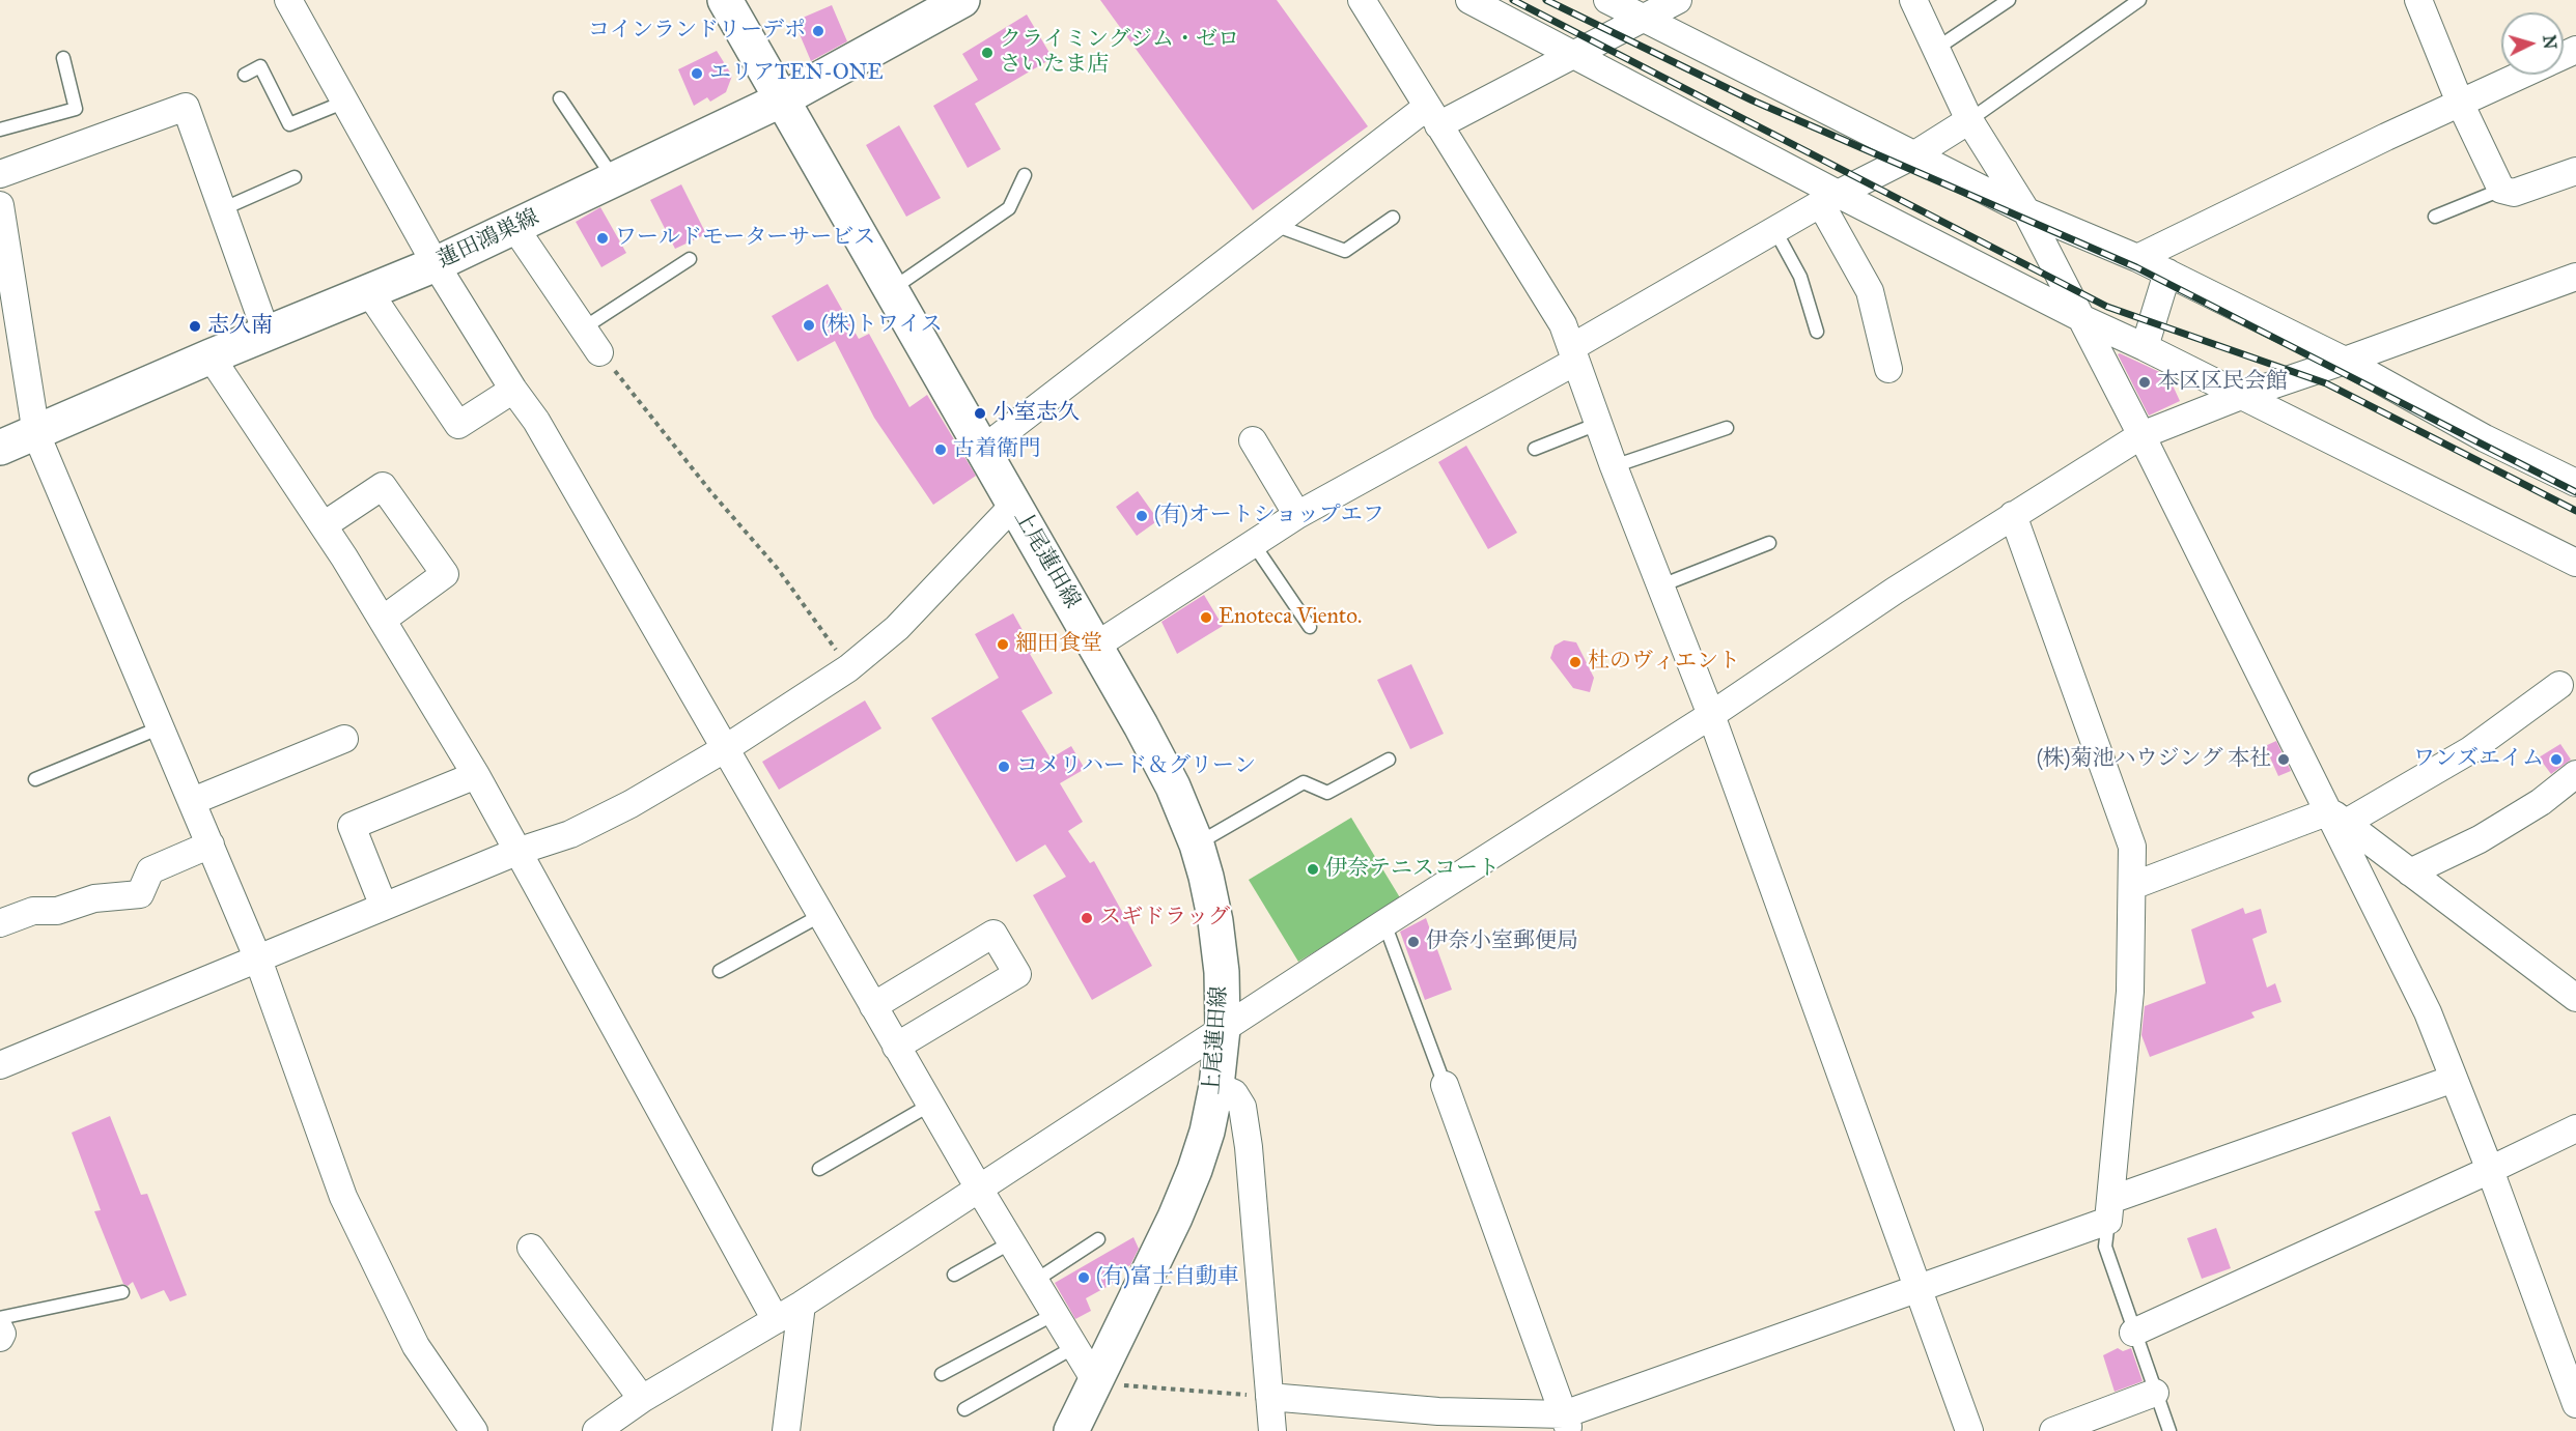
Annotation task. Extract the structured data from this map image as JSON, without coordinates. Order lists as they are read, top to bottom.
{
  "streets": {
    "main road": ["蓮田鴻巣線", "上尾蓮田線"]
  },
  "crossings": [
    ["蓮田鴻巣線", "上尾蓮田線"]
  ],
  "places": [
    "コインランドリーデポ",
    "クライミングジム・ゼロ さいたま店",
    "エリアTEN-ONE",
    "ワールドモーターサービス",
    "(株)トワイス",
    "志久南",
    "本区区民会館",
    "小室志久",
    "古着衛門",
    "(有)オートショップエフ",
    "Enoteca Viento.",
    "細田食堂",
    "杜のヴィエント",
    "(株)菊池ハウジング 本社",
    "ワンズエイム",
    "コメリハード＆グリーン",
    "伊奈テニスコート",
    "スギドラッグ",
    "伊奈小室郵便局",
    "(有)富士自動車"
  ],
  "north": "right"
}
